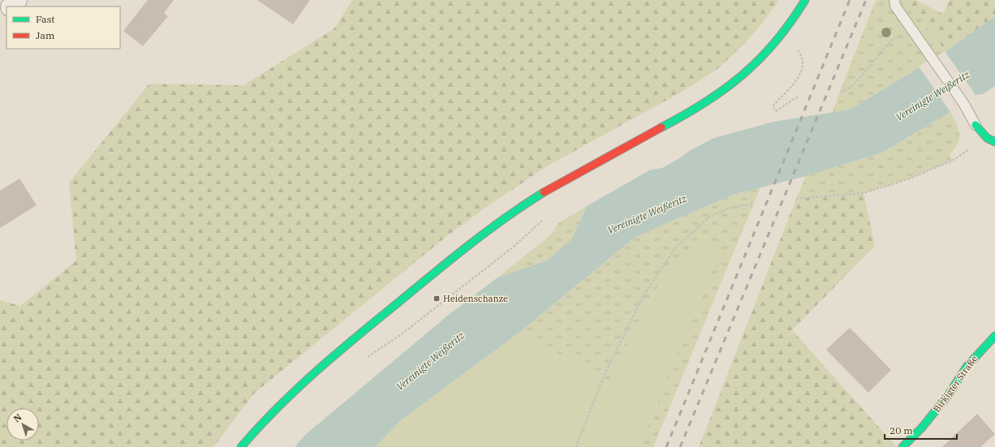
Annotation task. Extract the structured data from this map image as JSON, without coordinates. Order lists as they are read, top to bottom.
{
  "streets": {
    "main road": ["Birkigter Straße"]
  },
  "water": ["Vereinigte Weißeritz"],
  "places": {
    "transit": ["Heidenschanze"]
  },
  "legend": ["Fast", "Jam"],
  "scale_bar": "20 m",
  "north": "top left"
}
